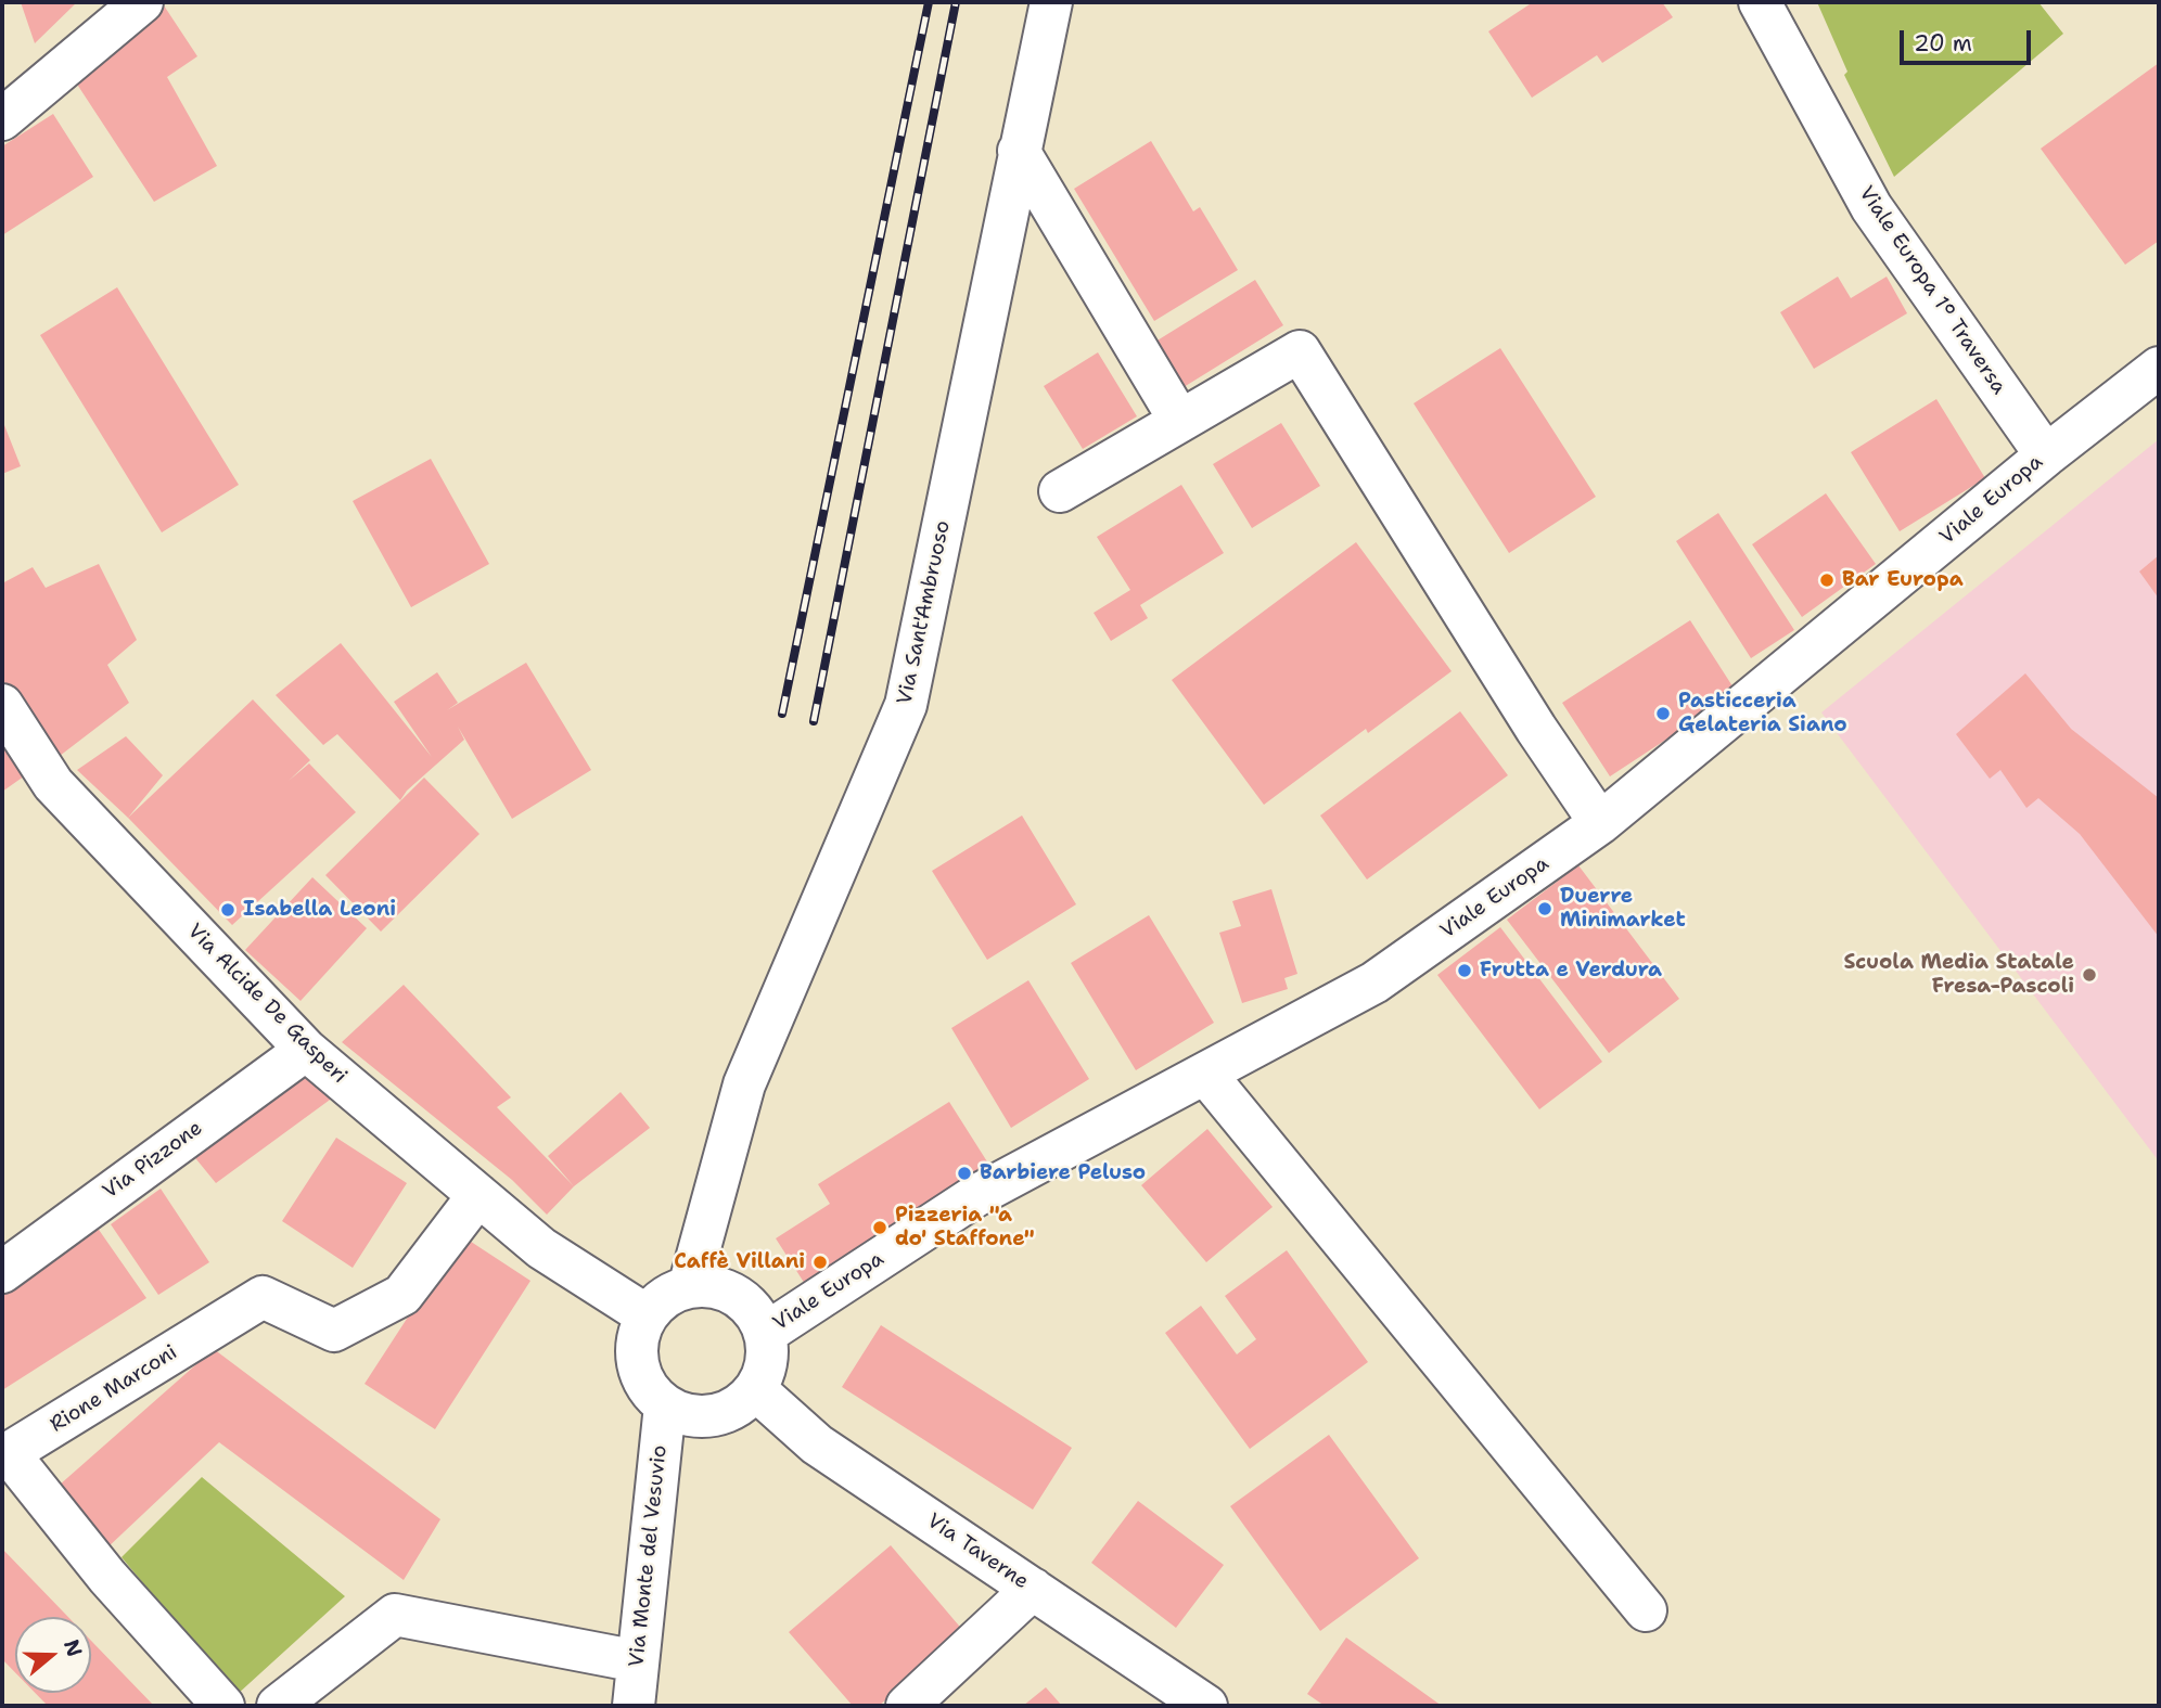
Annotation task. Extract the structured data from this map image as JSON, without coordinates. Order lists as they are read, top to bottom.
{
  "streets": {
    "street": [
      "Viale Europa 1° Traversa",
      "Viale Europa",
      "Via Sant'Ambruoso",
      "Via Alcide De Gasperi",
      "Via Pizzone",
      "Rione Marconi",
      "Via Taverne",
      "Via Monte del Vesuvio"
    ]
  },
  "crossings": [
    ["Viale Europa 1° Traversa", "Viale Europa"],
    ["Viale Europa", "Via Sant'Ambruoso"],
    ["Viale Europa", "Via Alcide De Gasperi"],
    ["Viale Europa", "Via Taverne"],
    ["Viale Europa", "Via Monte del Vesuvio"],
    ["Via Sant'Ambruoso", "Via Alcide De Gasperi"],
    ["Via Sant'Ambruoso", "Via Taverne"],
    ["Via Sant'Ambruoso", "Via Monte del Vesuvio"],
    ["Via Alcide De Gasperi", "Via Pizzone"],
    ["Via Alcide De Gasperi", "Rione Marconi"],
    ["Via Alcide De Gasperi", "Via Taverne"],
    ["Via Alcide De Gasperi", "Via Monte del Vesuvio"],
    ["Via Taverne", "Via Monte del Vesuvio"]
  ],
  "places": [
    "Bar Europa",
    "Pasticceria Gelateria Siano",
    "Duerre Minimarket",
    "Isabella Leoni",
    "Frutta e Verdura",
    "Scuola Media Statale Fresa-Pascoli",
    "Barbiere Peluso",
    "Pizzeria \"a do' Staffone\"",
    "Caffè Villani"
  ],
  "scale_bar": "20 m",
  "north": "right"
}
